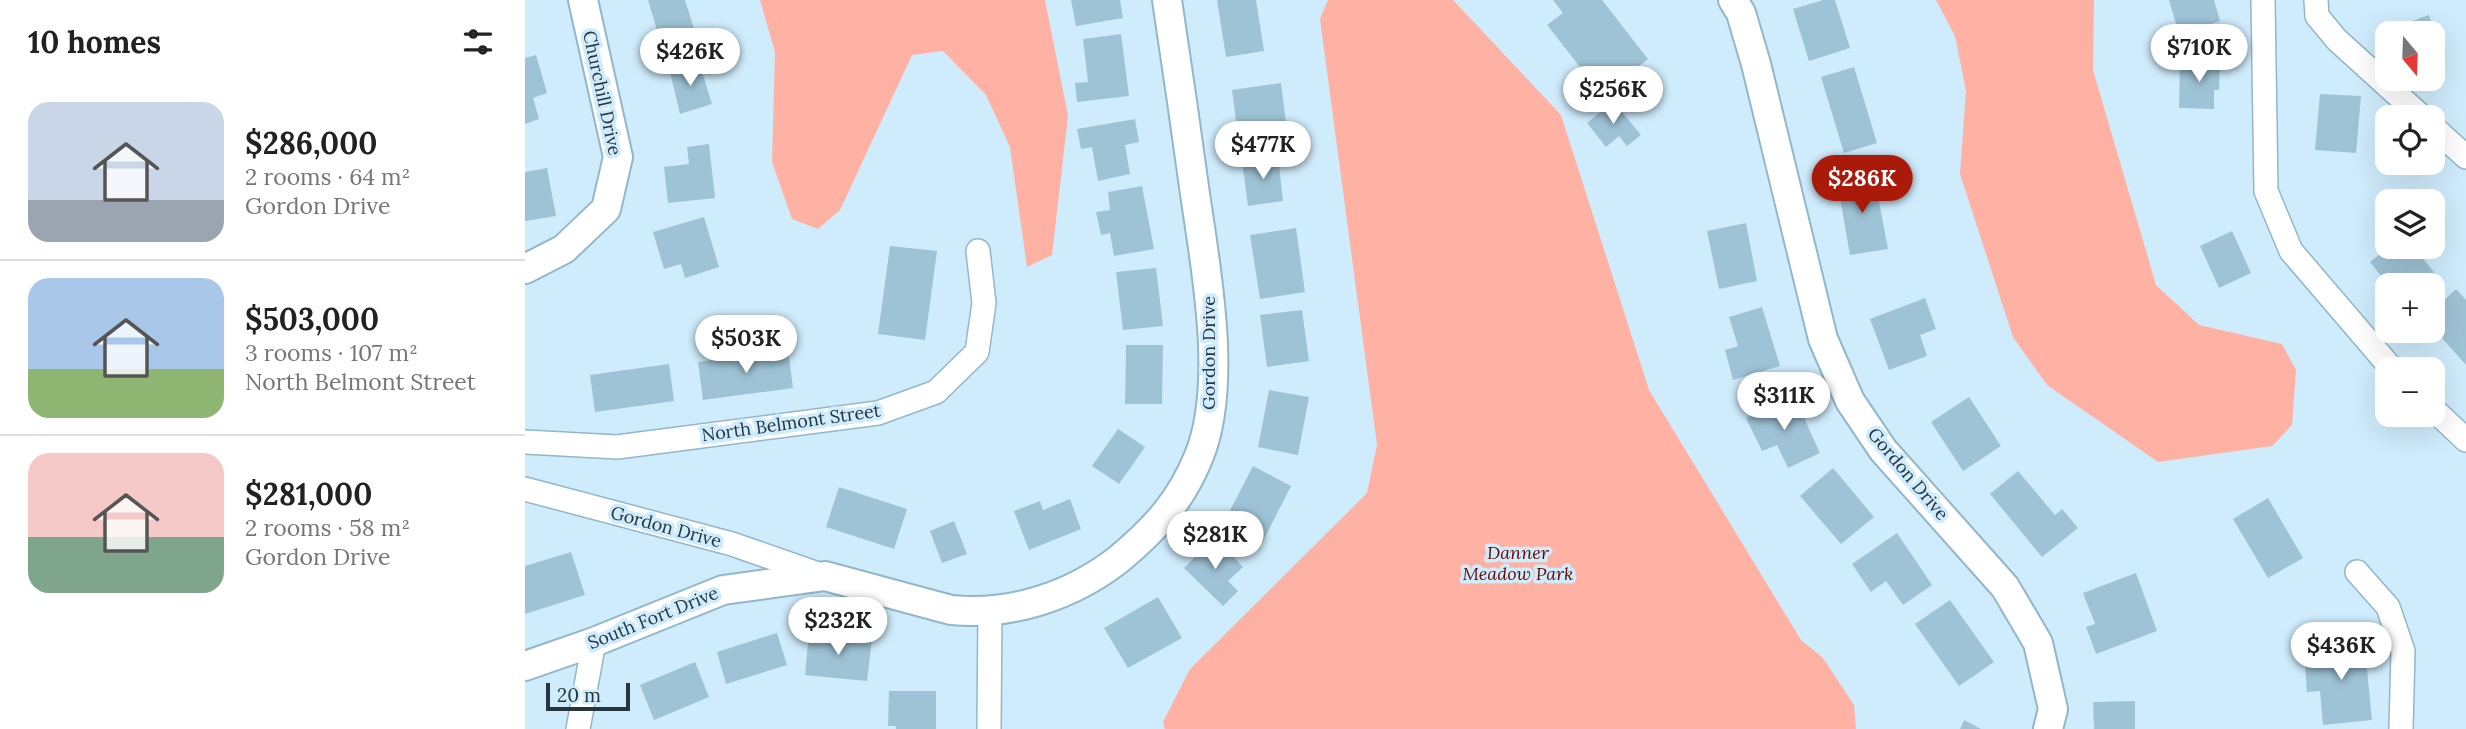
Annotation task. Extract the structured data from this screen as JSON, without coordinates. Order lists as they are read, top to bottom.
{
  "streets": {
    "street": [
      "Churchill Drive",
      "Gordon Drive",
      "North Belmont Street",
      "South Fort Drive"
    ]
  },
  "crossings": [
    ["Gordon Drive", "South Fort Drive"]
  ],
  "parks": ["Danner Meadow Park"],
  "scale_bar": "20 m",
  "north": "bottom",
  "page": {
    "heading": "10 homes",
    "map_buttons": ["+", "−"],
    "price": [
      "$710K",
      "$426K",
      "$256K",
      "$477K",
      "$286K",
      "$503K",
      "$311K",
      "$281K",
      "$232K",
      "$436K"
    ],
    "list": [
      {
        "name": "$286,000",
        "note": "2 rooms · 64 m² · Gordon Drive"
      },
      {
        "name": "$503,000",
        "note": "3 rooms · 107 m² · North Belmont Street"
      },
      {
        "name": "$281,000",
        "note": "2 rooms · 58 m² · Gordon Drive"
      }
    ],
    "scale": "20 m"
  }
}
